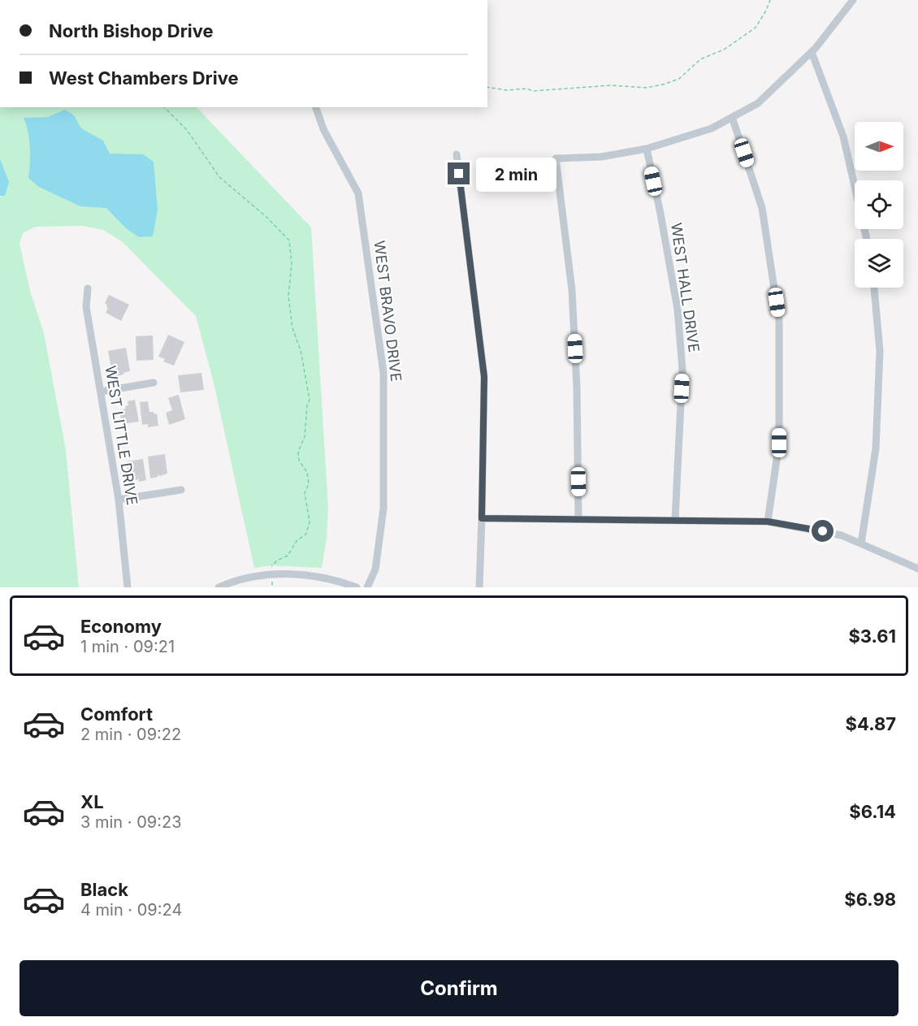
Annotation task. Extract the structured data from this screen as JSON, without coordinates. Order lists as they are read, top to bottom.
{
  "streets": {
    "street": ["WEST HALL DRIVE", "WEST BRAVO DRIVE", "WEST LITTLE DRIVE"]
  },
  "north": "right",
  "page": {
    "banner": ["North Bishop Drive", "West Chambers Drive"],
    "bubble": "2 min",
    "list": [
      {
        "name": "Economy",
        "note": "1 min · 09:21",
        "value": "$3.61"
      },
      {
        "name": "Comfort",
        "note": "2 min · 09:22",
        "value": "$4.87"
      },
      {
        "name": "XL",
        "note": "3 min · 09:23",
        "value": "$6.14"
      },
      {
        "name": "Black",
        "note": "4 min · 09:24",
        "value": "$6.98"
      }
    ],
    "buttons": "Confirm"
  }
}
